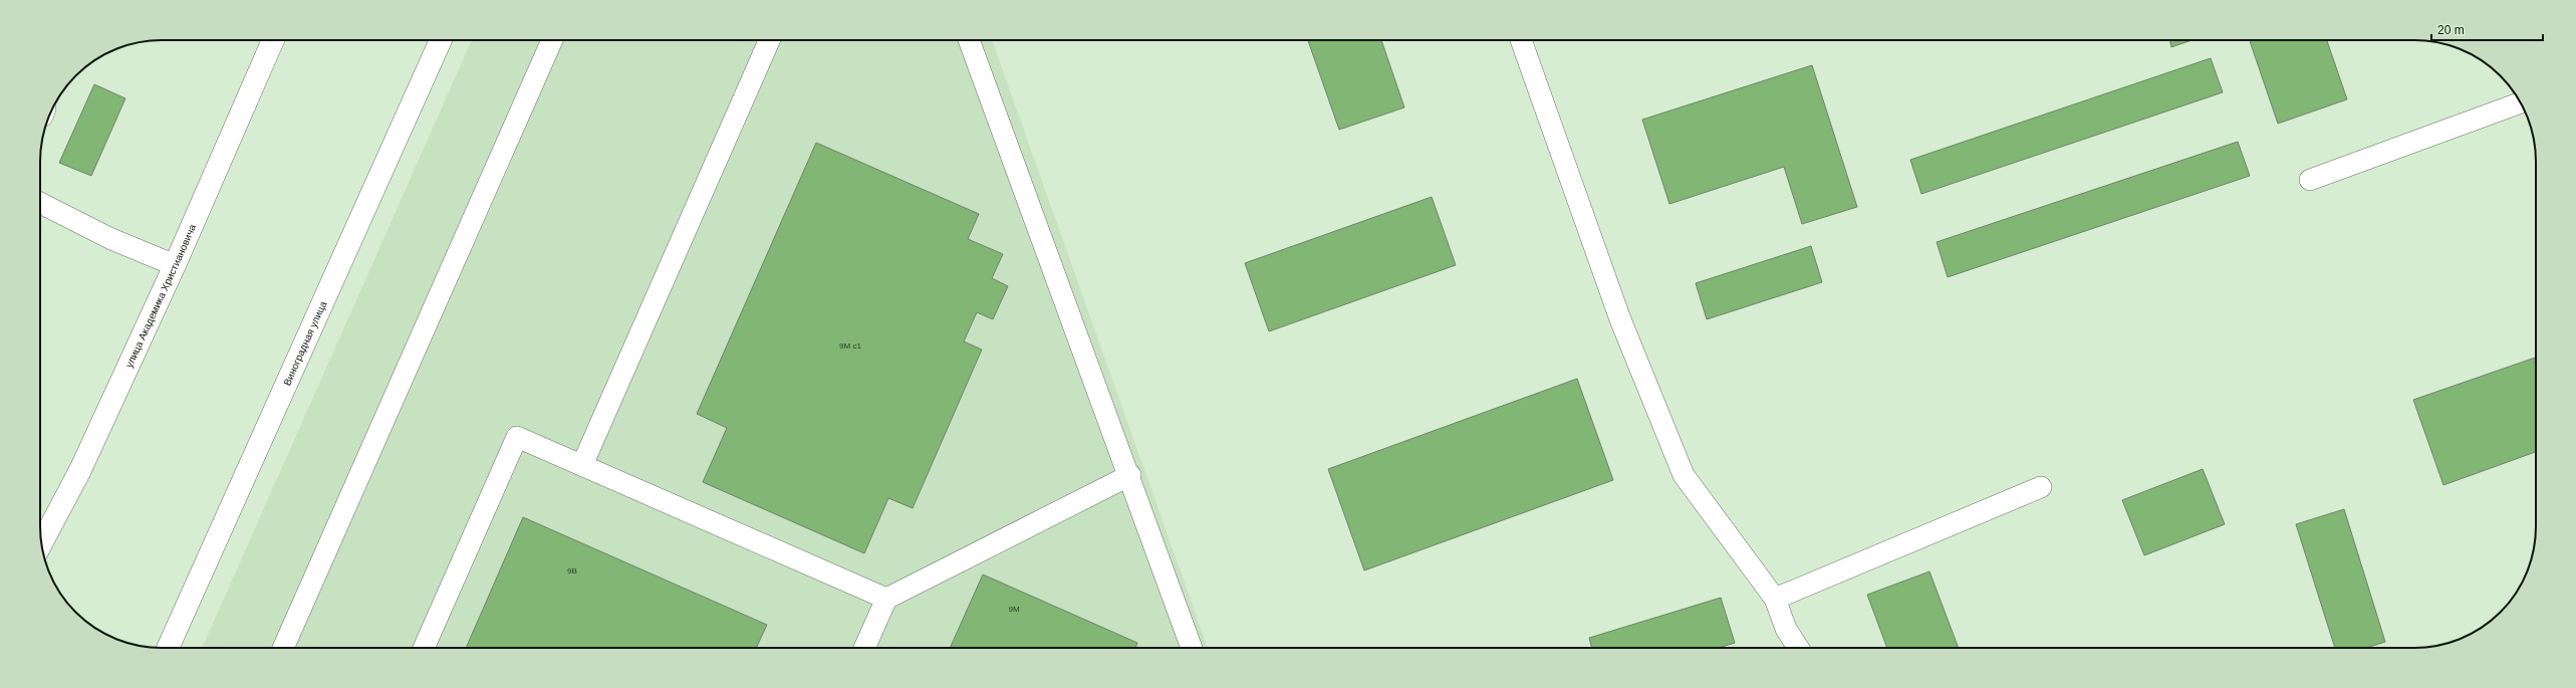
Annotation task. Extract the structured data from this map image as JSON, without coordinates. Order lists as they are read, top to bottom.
{
  "streets": {
    "street": ["улица Академика Христиановича", "Виноградная улица"]
  },
  "house_numbers": ["9М с1", "9В", "9М"],
  "scale_bar": "20 m"
}
